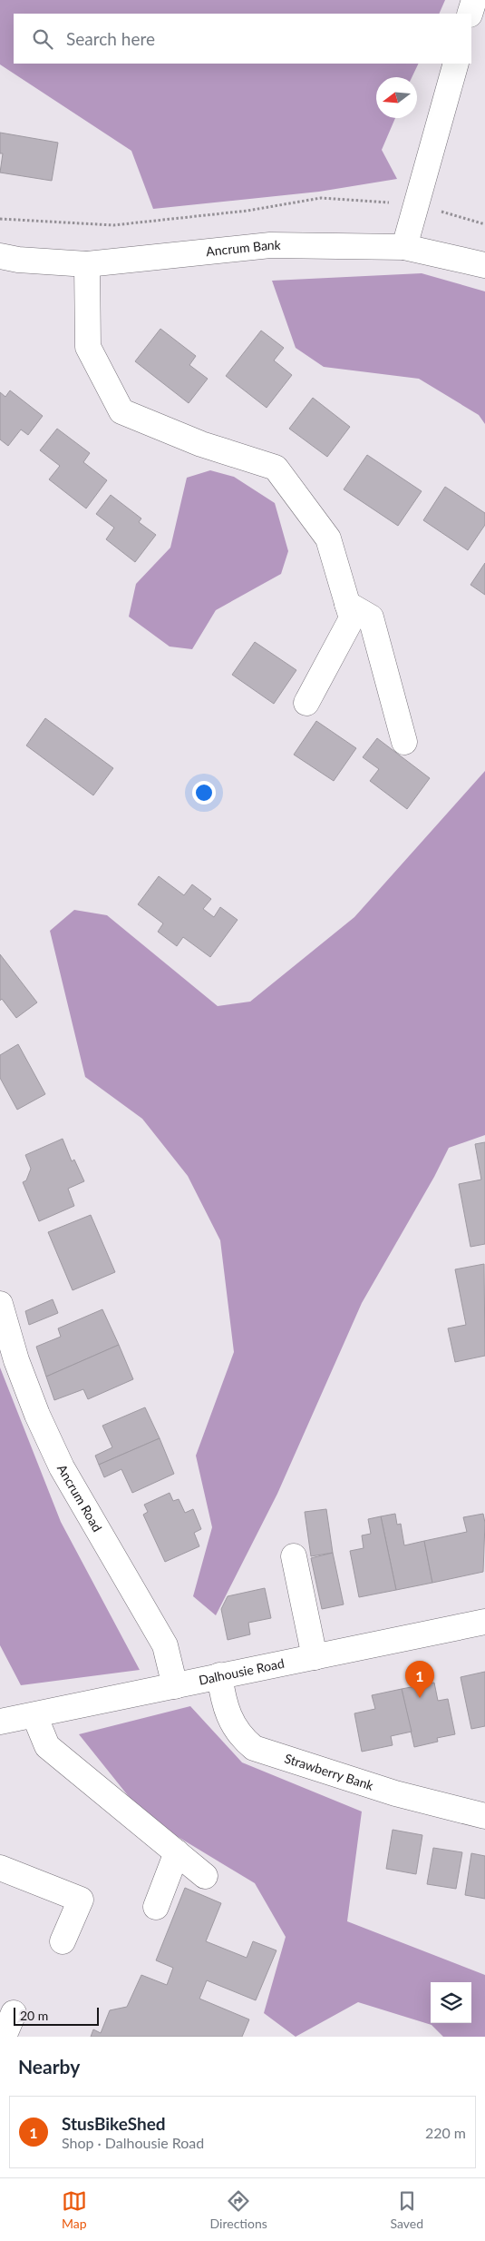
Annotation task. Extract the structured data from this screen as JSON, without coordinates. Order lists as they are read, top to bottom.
{
  "streets": {
    "street": [
      "Ancrum Bank",
      "Ancrum Road",
      "Dalhousie Road",
      "Strawberry Bank"
    ]
  },
  "crossings": [
    ["Ancrum Road", "Dalhousie Road"],
    ["Dalhousie Road", "Strawberry Bank"]
  ],
  "scale_bar": "20 m",
  "north": "left",
  "page": {
    "search": "Search here",
    "pins": "1",
    "scale": "20 m",
    "heading": "Nearby",
    "list": [
      {
        "mark": "1",
        "name": "StusBikeShed",
        "note": "Shop · Dalhousie Road",
        "value": "220 m"
      }
    ],
    "nav": ["Map", "Directions", "Saved"]
  }
}
